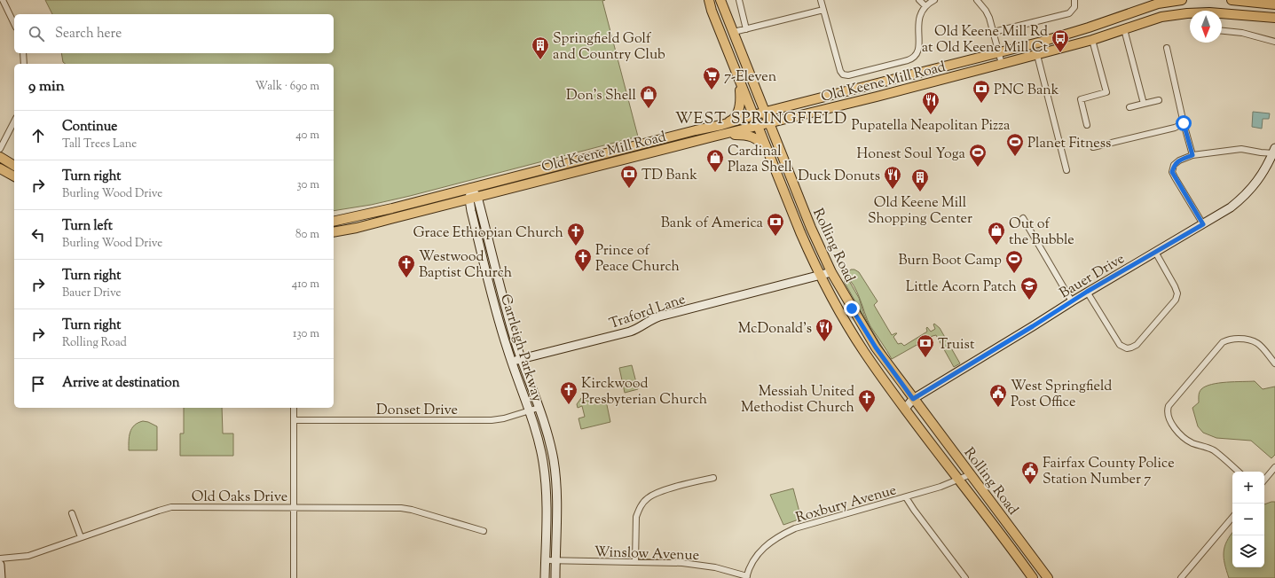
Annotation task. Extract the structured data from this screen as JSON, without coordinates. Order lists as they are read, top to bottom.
{
  "streets": {
    "main road": ["Old Keene Mill Road", "Rolling Road"],
    "street": [
      "Bauer Drive",
      "Traford Lane",
      "Carrleigh Parkway",
      "Donset Drive",
      "Old Oaks Drive",
      "Roxbury Avenue",
      "Winslow Avenue"
    ]
  },
  "crossings": [
    ["Old Keene Mill Road", "Rolling Road"],
    ["Old Keene Mill Road", "Carrleigh Parkway"],
    ["Rolling Road", "Bauer Drive"],
    ["Rolling Road", "Traford Lane"],
    ["Rolling Road", "Roxbury Avenue"],
    ["Traford Lane", "Carrleigh Parkway"],
    ["Carrleigh Parkway", "Donset Drive"],
    ["Carrleigh Parkway", "Winslow Avenue"],
    ["Roxbury Avenue", "Winslow Avenue"]
  ],
  "districts": ["WEST SPRINGFIELD"],
  "places": {
    "bus stop": ["Old Keene Mill Rd at Old Keene Mill Ct"],
    "building": ["Springfield Golf and Country Club", "Old Keene Mill Shopping Center"],
    "supermarket": ["7-Eleven"],
    "bank": [
      "PNC Bank",
      "TD Bank",
      "Bank of America",
      "Truist"
    ],
    "shop": ["Don's Shell", "Cardinal Plaza Shell", "Out of the Bubble"],
    "restaurant": ["Pupatella Neapolitan Pizza", "Duck Donuts", "McDonald's"],
    "sports": ["Planet Fitness", "Honest Soul Yoga", "Burn Boot Camp"],
    "church": [
      "Grace Ethiopian Church",
      "Prince of Peace Church",
      "Westwood Baptist Church",
      "Kirckwood Presbyterian Church",
      "Messiah United Methodist Church"
    ],
    "school or university": ["Little Acorn Patch"],
    "public building": ["West Springfield Post Office", "Fairfax County Police Station Number 7"]
  },
  "north": "bottom",
  "page": {
    "search": "Search here",
    "heading": ["9 min", "Walk · 690 m"],
    "list": [
      ["Continue", "Tall Trees Lane", "40 m"],
      ["Turn right", "Burling Wood Drive", "30 m"],
      ["Turn left", "Burling Wood Drive", "80 m"],
      ["Turn right", "Bauer Drive", "410 m"],
      ["Turn right", "Rolling Road", "130 m"],
      "Arrive at destination"
    ],
    "map_buttons": ["+", "−"]
  }
}
